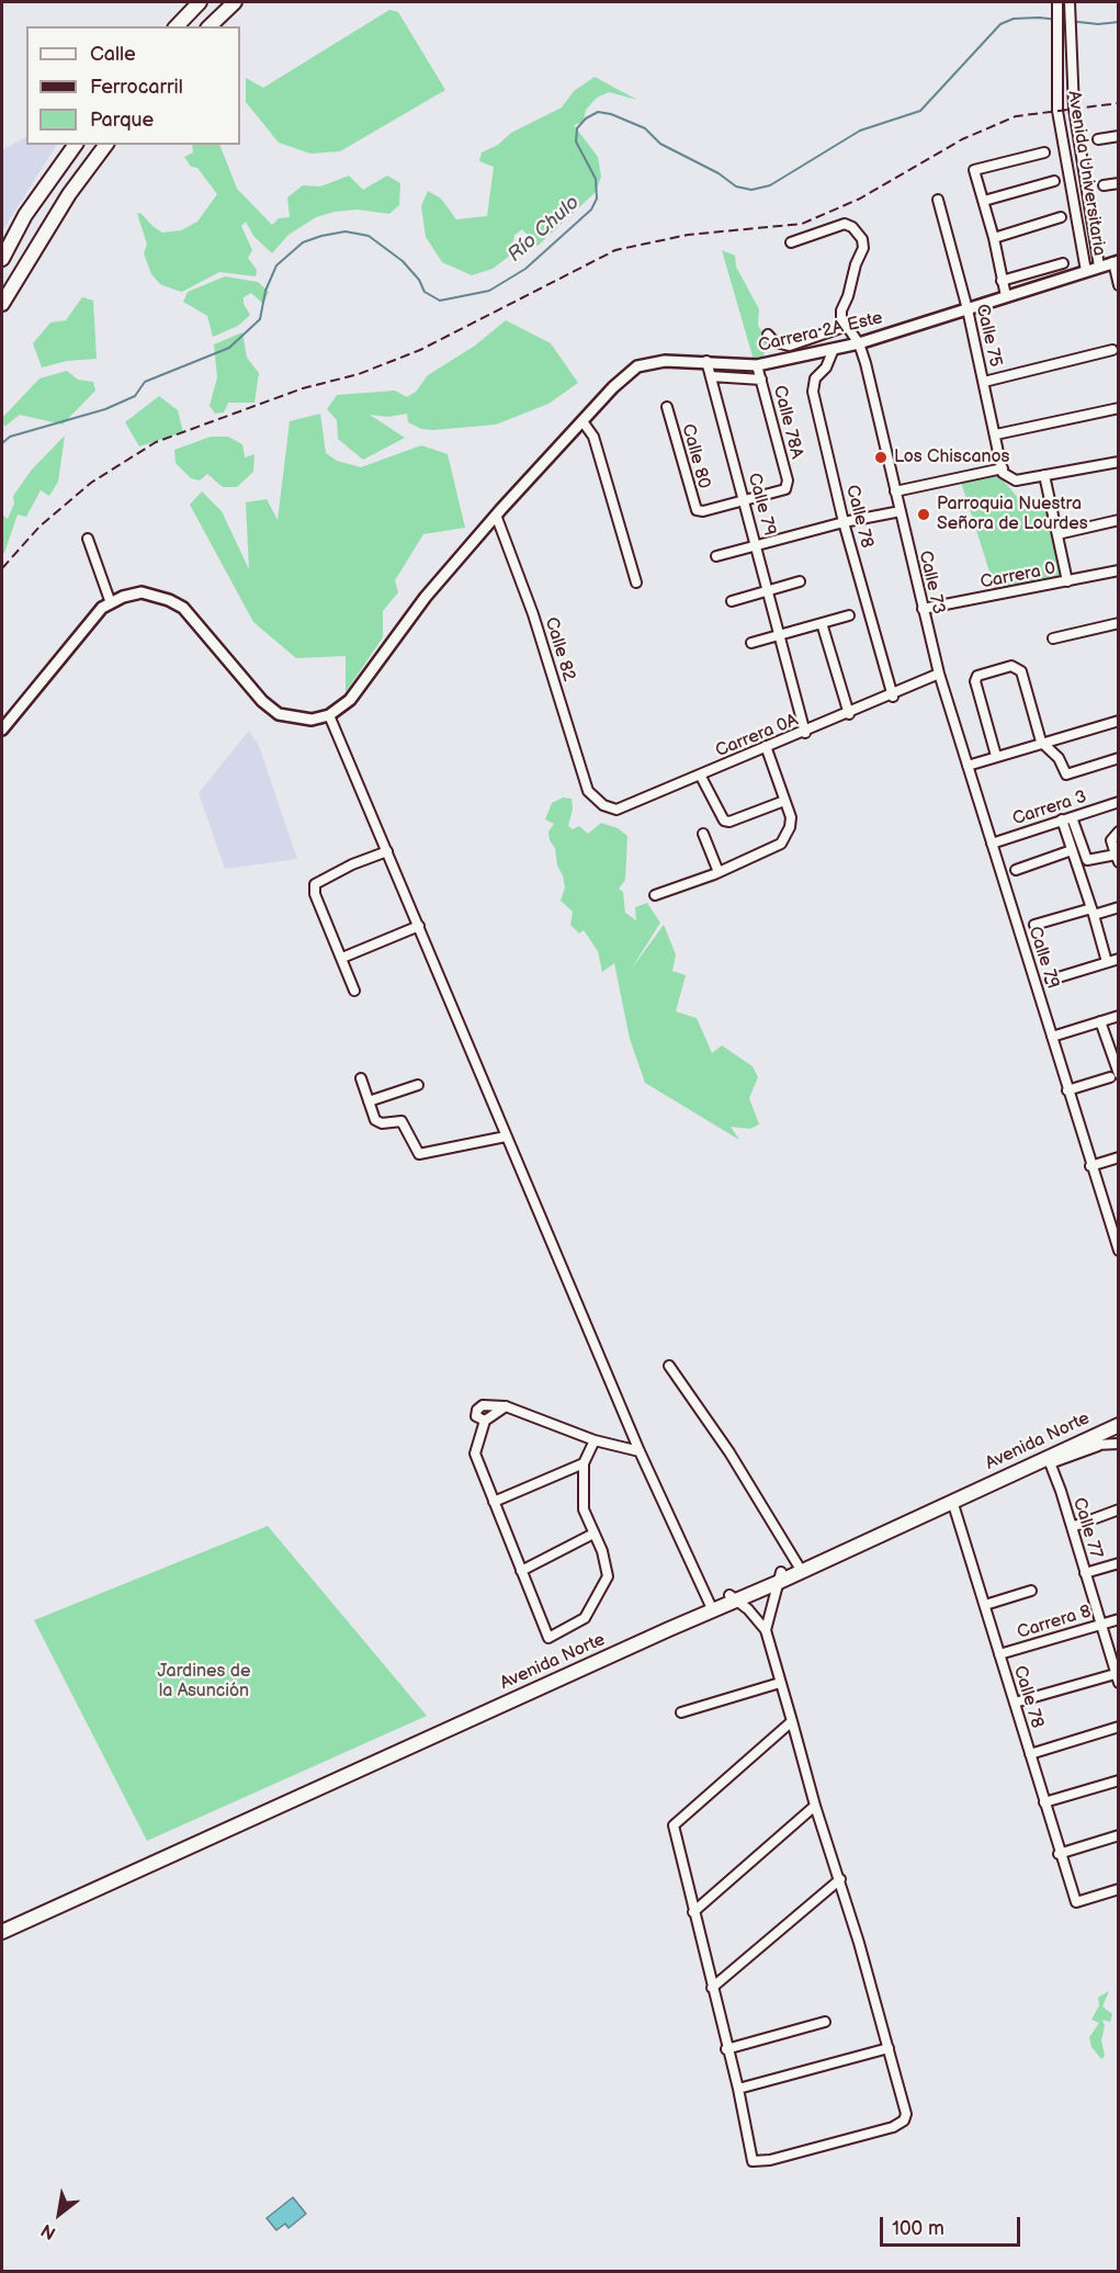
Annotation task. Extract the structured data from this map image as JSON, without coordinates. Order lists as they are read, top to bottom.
{
  "streets": {
    "main road": ["Avenida Norte"],
    "street": [
      "Avenida Universitaria",
      "Carrera 2A Este",
      "Calle 75",
      "Calle 78A",
      "Calle 80",
      "Calle 79",
      "Calle 78",
      "Carrera 0",
      "Calle 73",
      "Calle 82",
      "Carrera 0A",
      "Carrera 3",
      "Calle 77",
      "Carrera 8"
    ]
  },
  "crossings": [
    ["Avenida Universitaria", "Carrera 2A Este"],
    ["Carrera 2A Este", "Calle 75"],
    ["Carrera 2A Este", "Calle 78A"],
    ["Carrera 2A Este", "Calle 79"],
    ["Carrera 2A Este", "Calle 78"],
    ["Carrera 2A Este", "Calle 73"],
    ["Carrera 2A Este", "Calle 82"],
    ["Calle 78A", "Calle 80"],
    ["Calle 78A", "Calle 79"],
    ["Calle 80", "Calle 79"],
    ["Calle 79", "Calle 73"],
    ["Calle 79", "Carrera 0A"],
    ["Calle 79", "Carrera 3"],
    ["Calle 78", "Carrera 0A"],
    ["Calle 78", "Avenida Norte"],
    ["Calle 78", "Carrera 8"],
    ["Carrera 0", "Calle 73"],
    ["Calle 73", "Carrera 0A"],
    ["Calle 82", "Carrera 0A"],
    ["Avenida Norte", "Calle 77"],
    ["Calle 77", "Carrera 8"]
  ],
  "water": ["Río Chulo"],
  "parks": ["Jardines de la Asunción"],
  "places": ["Los Chiscanos", "Parroquia Nuestra Señora de Lourdes"],
  "legend": ["Calle", "Ferrocarril", "Parque"],
  "scale_bar": "100 m",
  "north": "bottom left"
}
